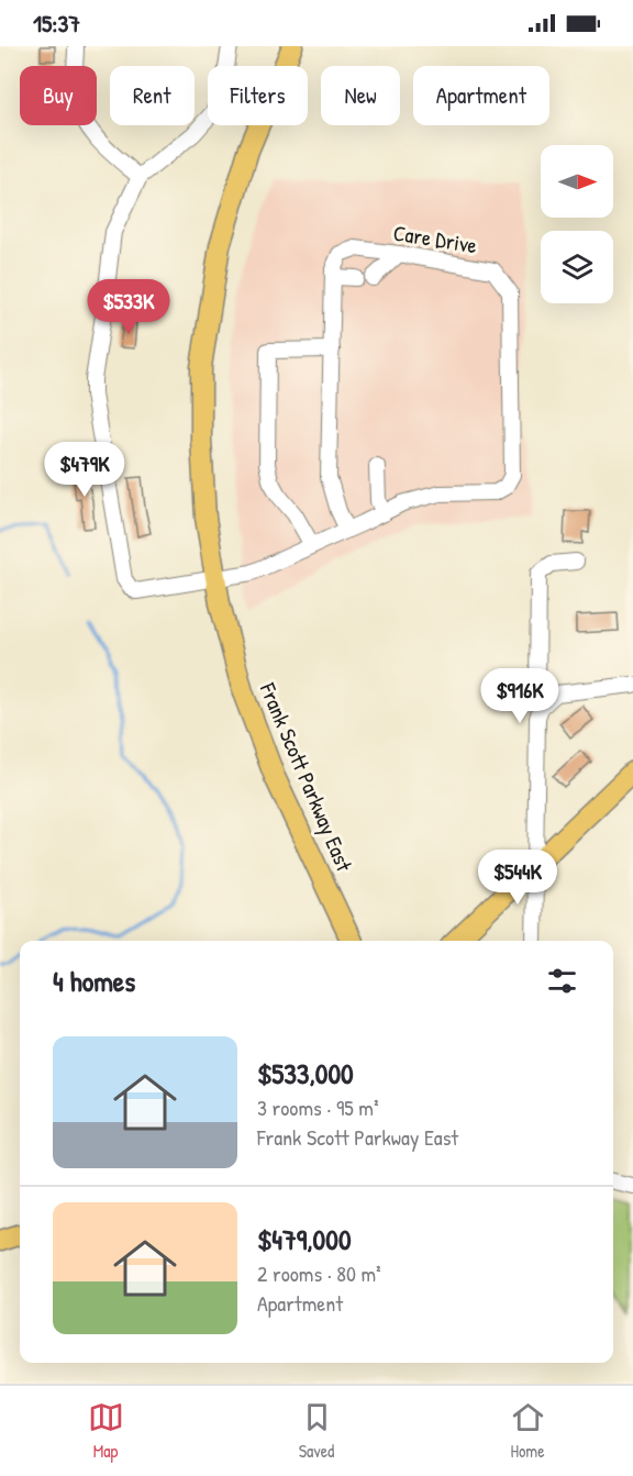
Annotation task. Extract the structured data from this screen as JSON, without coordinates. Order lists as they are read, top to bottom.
{
  "streets": {
    "main road": ["Frank Scott Parkway East"],
    "street": ["Care Drive"]
  },
  "crossings": [
    ["Care Drive", "Frank Scott Parkway East"]
  ],
  "north": "right",
  "page": {
    "status": "15:37",
    "chip": [
      "Buy",
      "Rent",
      "Filters",
      "New",
      "Apartment"
    ],
    "price": [
      "$533K",
      "$479K",
      "$916K",
      "$544K"
    ],
    "heading": "4 homes",
    "list": [
      {
        "name": "$533,000",
        "note": "3 rooms · 95 m² · Frank Scott Parkway East"
      },
      {
        "name": "$479,000",
        "note": "2 rooms · 80 m² · Apartment"
      }
    ],
    "tabs": ["Map", "Saved", "Home"]
  }
}
